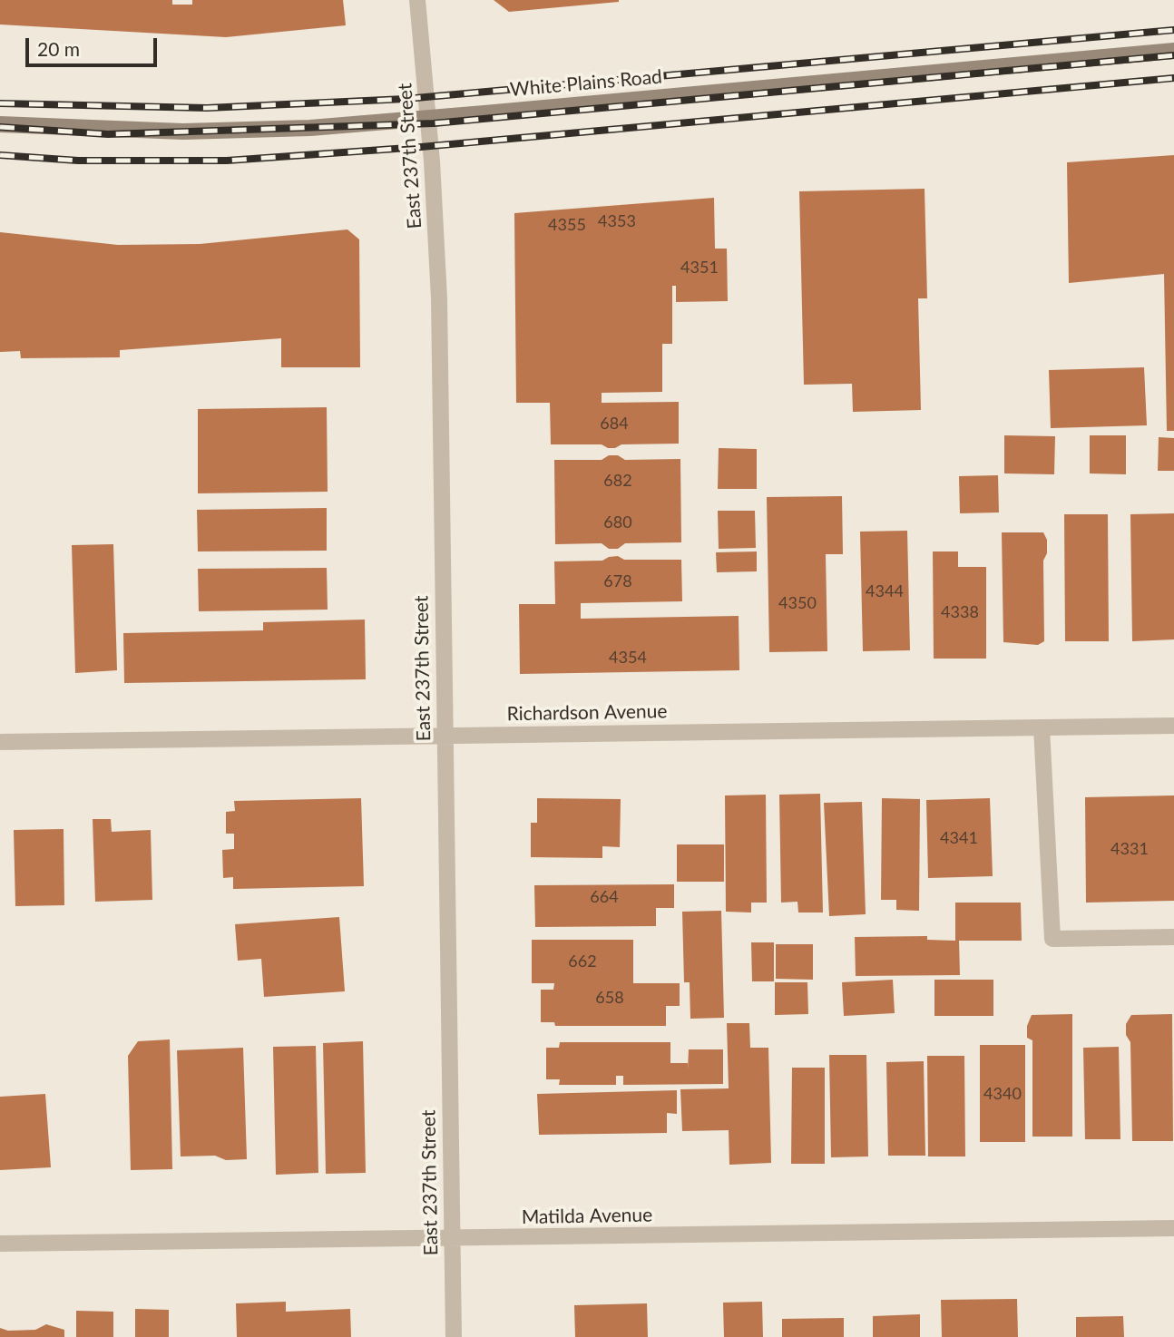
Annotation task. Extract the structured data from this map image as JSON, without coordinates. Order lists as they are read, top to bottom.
{
  "streets": {
    "main road": ["White Plains Road"],
    "street": ["East 237th Street", "Richardson Avenue", "Matilda Avenue"]
  },
  "crossings": [
    ["White Plains Road", "East 237th Street"],
    ["East 237th Street", "Richardson Avenue"],
    ["East 237th Street", "Matilda Avenue"]
  ],
  "house_numbers": [
    "4353",
    "4355",
    "4351",
    "684",
    "682",
    "680",
    "678",
    "4344",
    "4350",
    "4338",
    "4354",
    "4341",
    "4331",
    "664",
    "662",
    "658",
    "4340"
  ],
  "scale_bar": "20 m"
}
